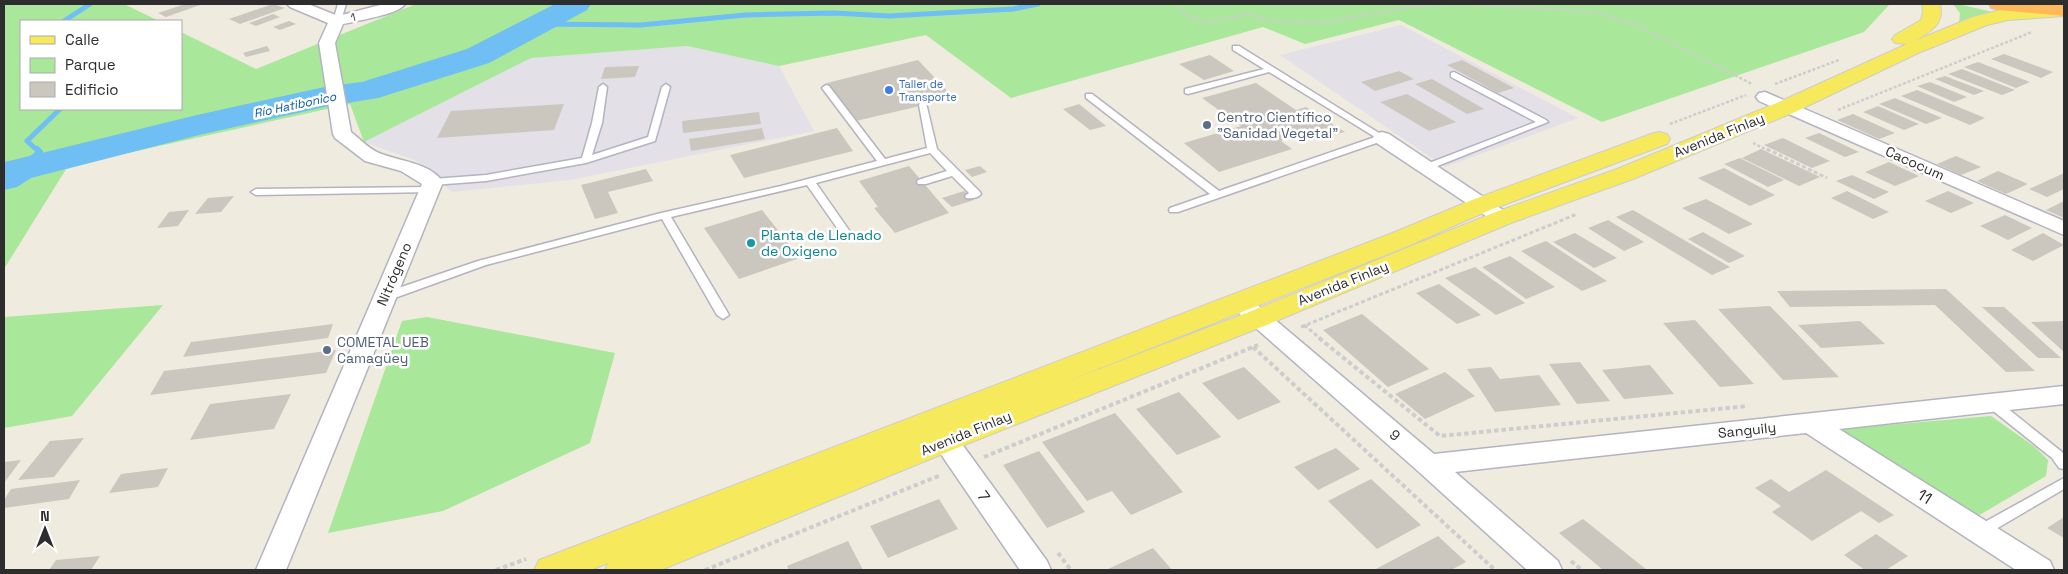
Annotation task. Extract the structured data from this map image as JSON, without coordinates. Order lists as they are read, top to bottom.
{
  "streets": {
    "main road": ["Avenida Finlay"],
    "street": [
      "1",
      "Cacocum",
      "Nitrógeno",
      "Sanguily",
      "9",
      "7",
      "11"
    ]
  },
  "crossings": [
    ["Avenida Finlay", "Cacocum"],
    ["Avenida Finlay", "9"],
    ["Avenida Finlay", "7"],
    ["Sanguily", "9"],
    ["Sanguily", "11"]
  ],
  "water": ["Río Hatibonico"],
  "places": [
    "Taller de Transporte",
    "Centro Científico \"Sanidad Vegetal\"",
    "Planta de Llenado de Oxigeno",
    "COMETAL UEB Camagüey"
  ],
  "legend": ["Calle", "Parque", "Edificio"],
  "north": "top"
}
